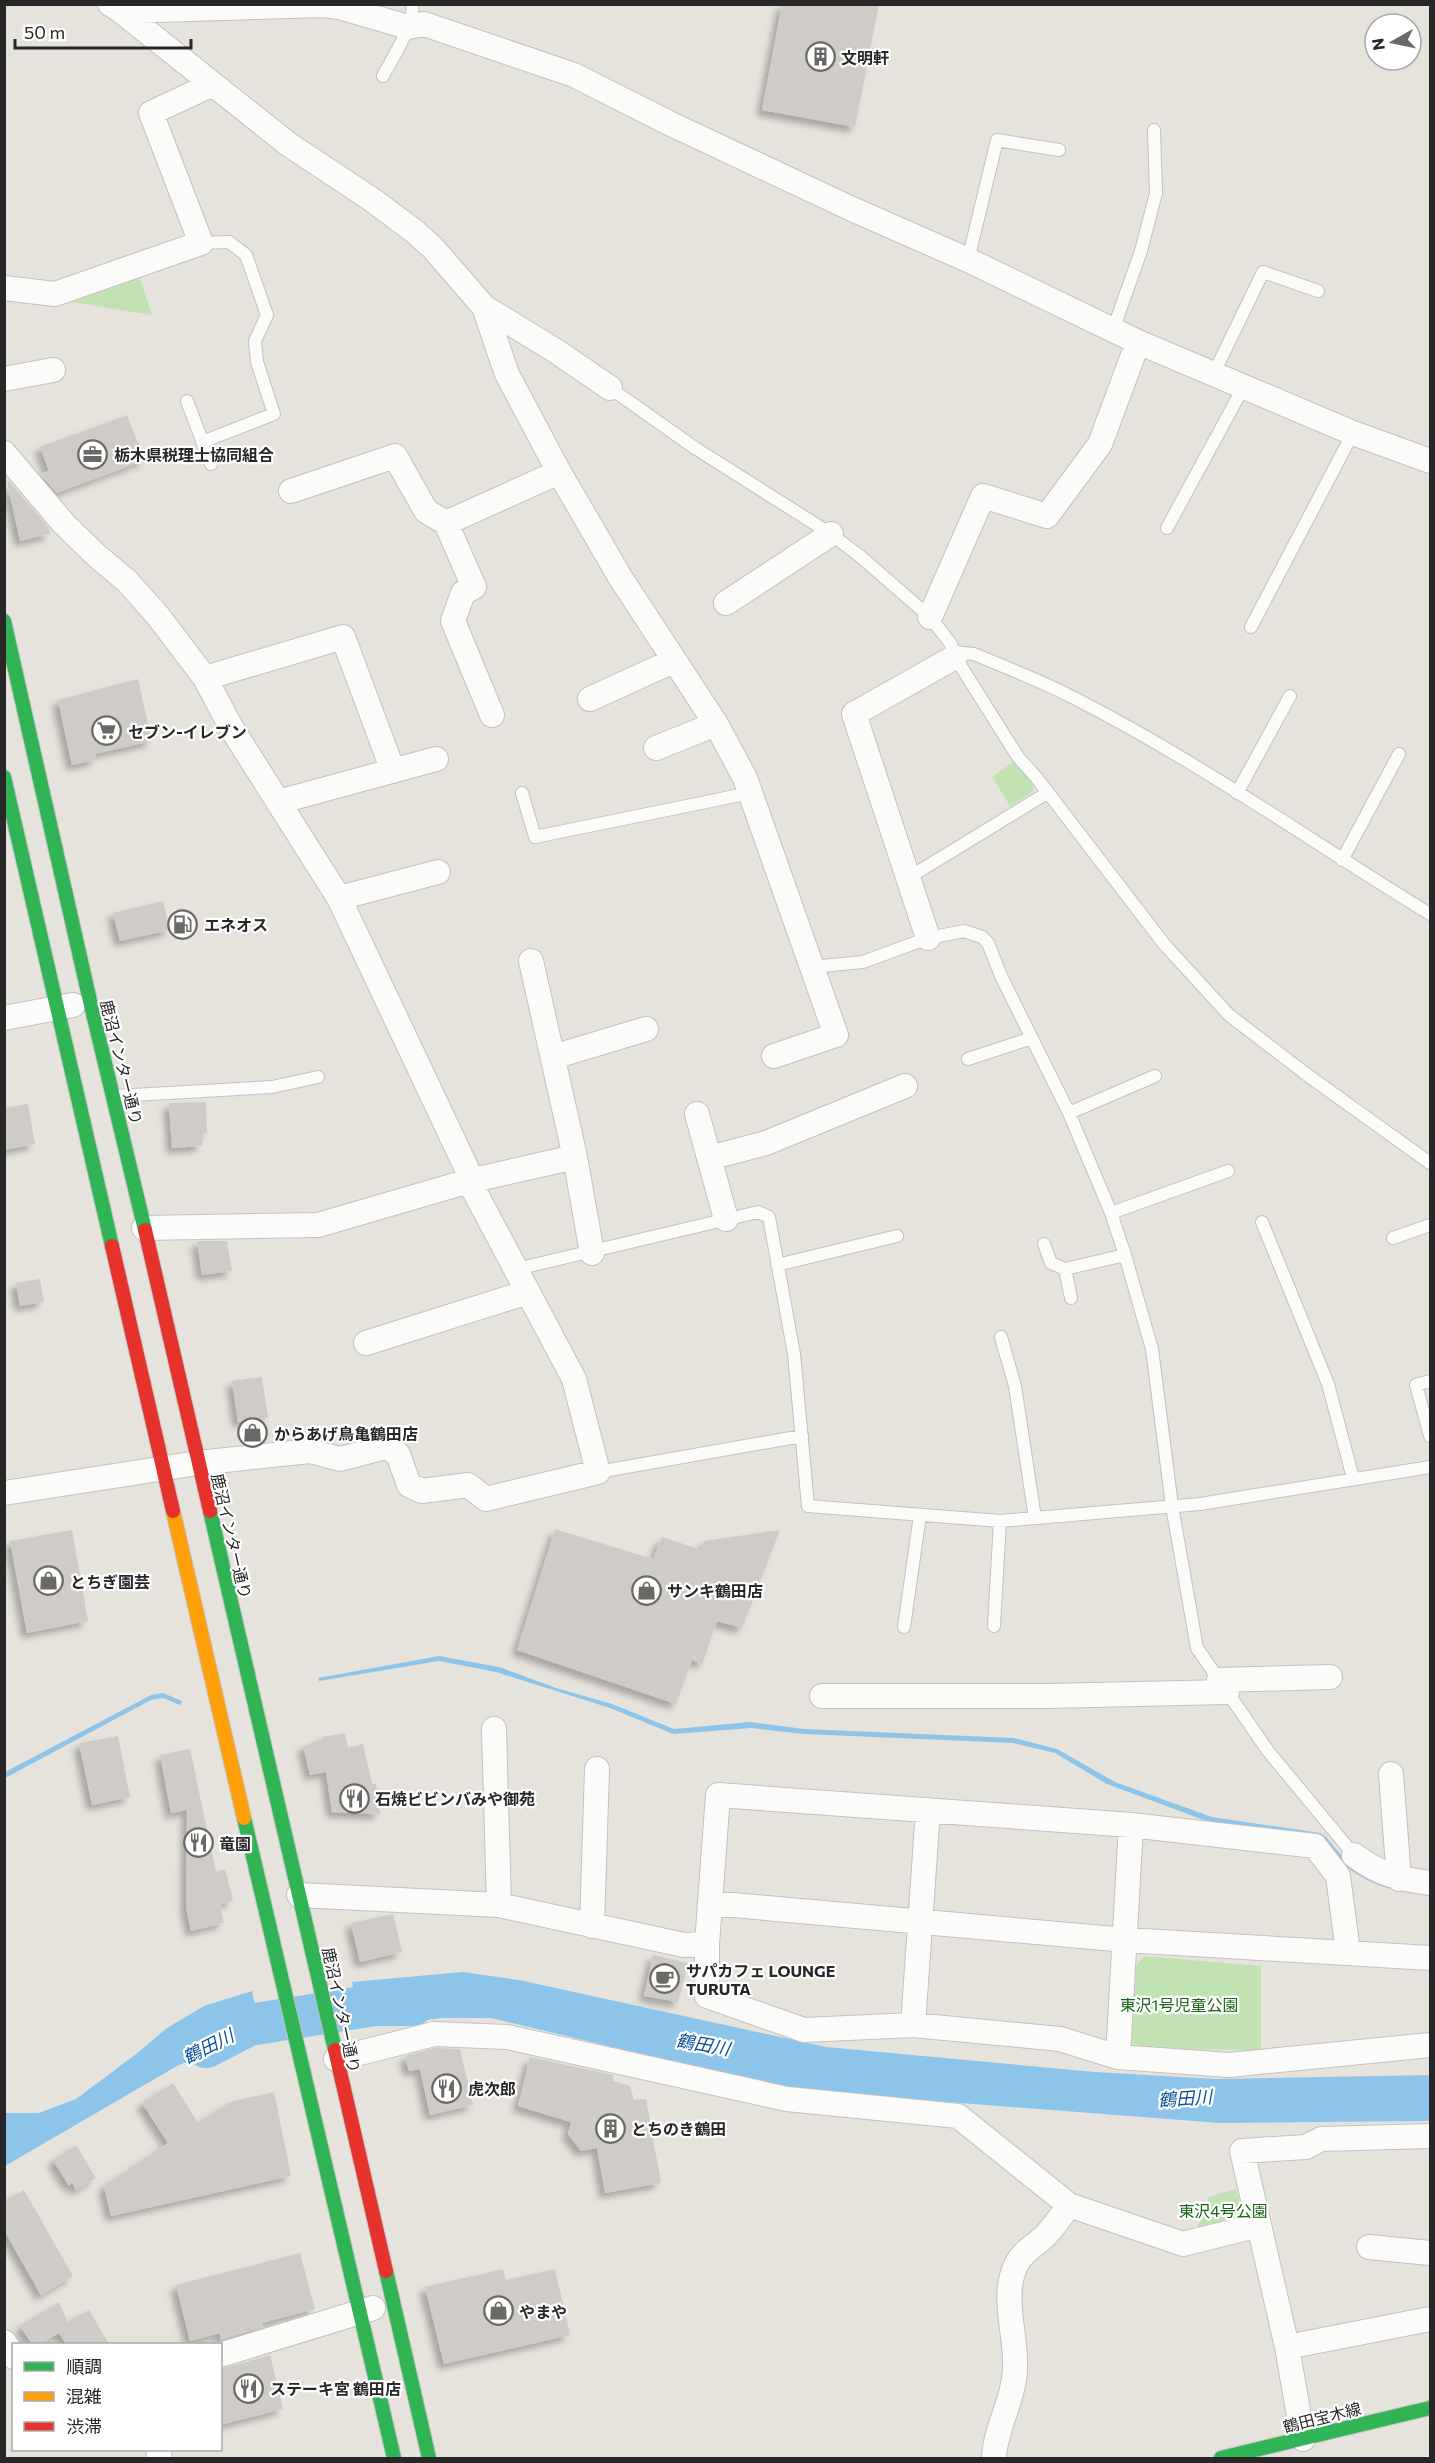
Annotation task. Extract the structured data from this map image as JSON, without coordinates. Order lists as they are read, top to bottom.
{
  "streets": {
    "main road": ["鹿沼インター通り", "鶴田宝木線"]
  },
  "water": ["鶴田川"],
  "parks": ["東沢1号児童公園", "東沢4号公園"],
  "places": {
    "building": ["文明軒", "とちのき鶴田"],
    "office": ["栃木県税理士協同組合"],
    "supermarket": ["セブン-イレブン"],
    "fuel station": ["エネオス"],
    "shop": [
      "からあげ鳥亀鶴田店",
      "とちぎ園芸",
      "サンキ鶴田店",
      "やまや"
    ],
    "restaurant": [
      "石焼ビビンバみや御苑",
      "竜園",
      "虎次郎",
      "ステーキ宮 鶴田店"
    ],
    "cafe": ["サパカフェ LOUNGE TURUTA"]
  },
  "legend": ["順調", "混雑", "渋滞"],
  "scale_bar": "50 m",
  "north": "left"
}
